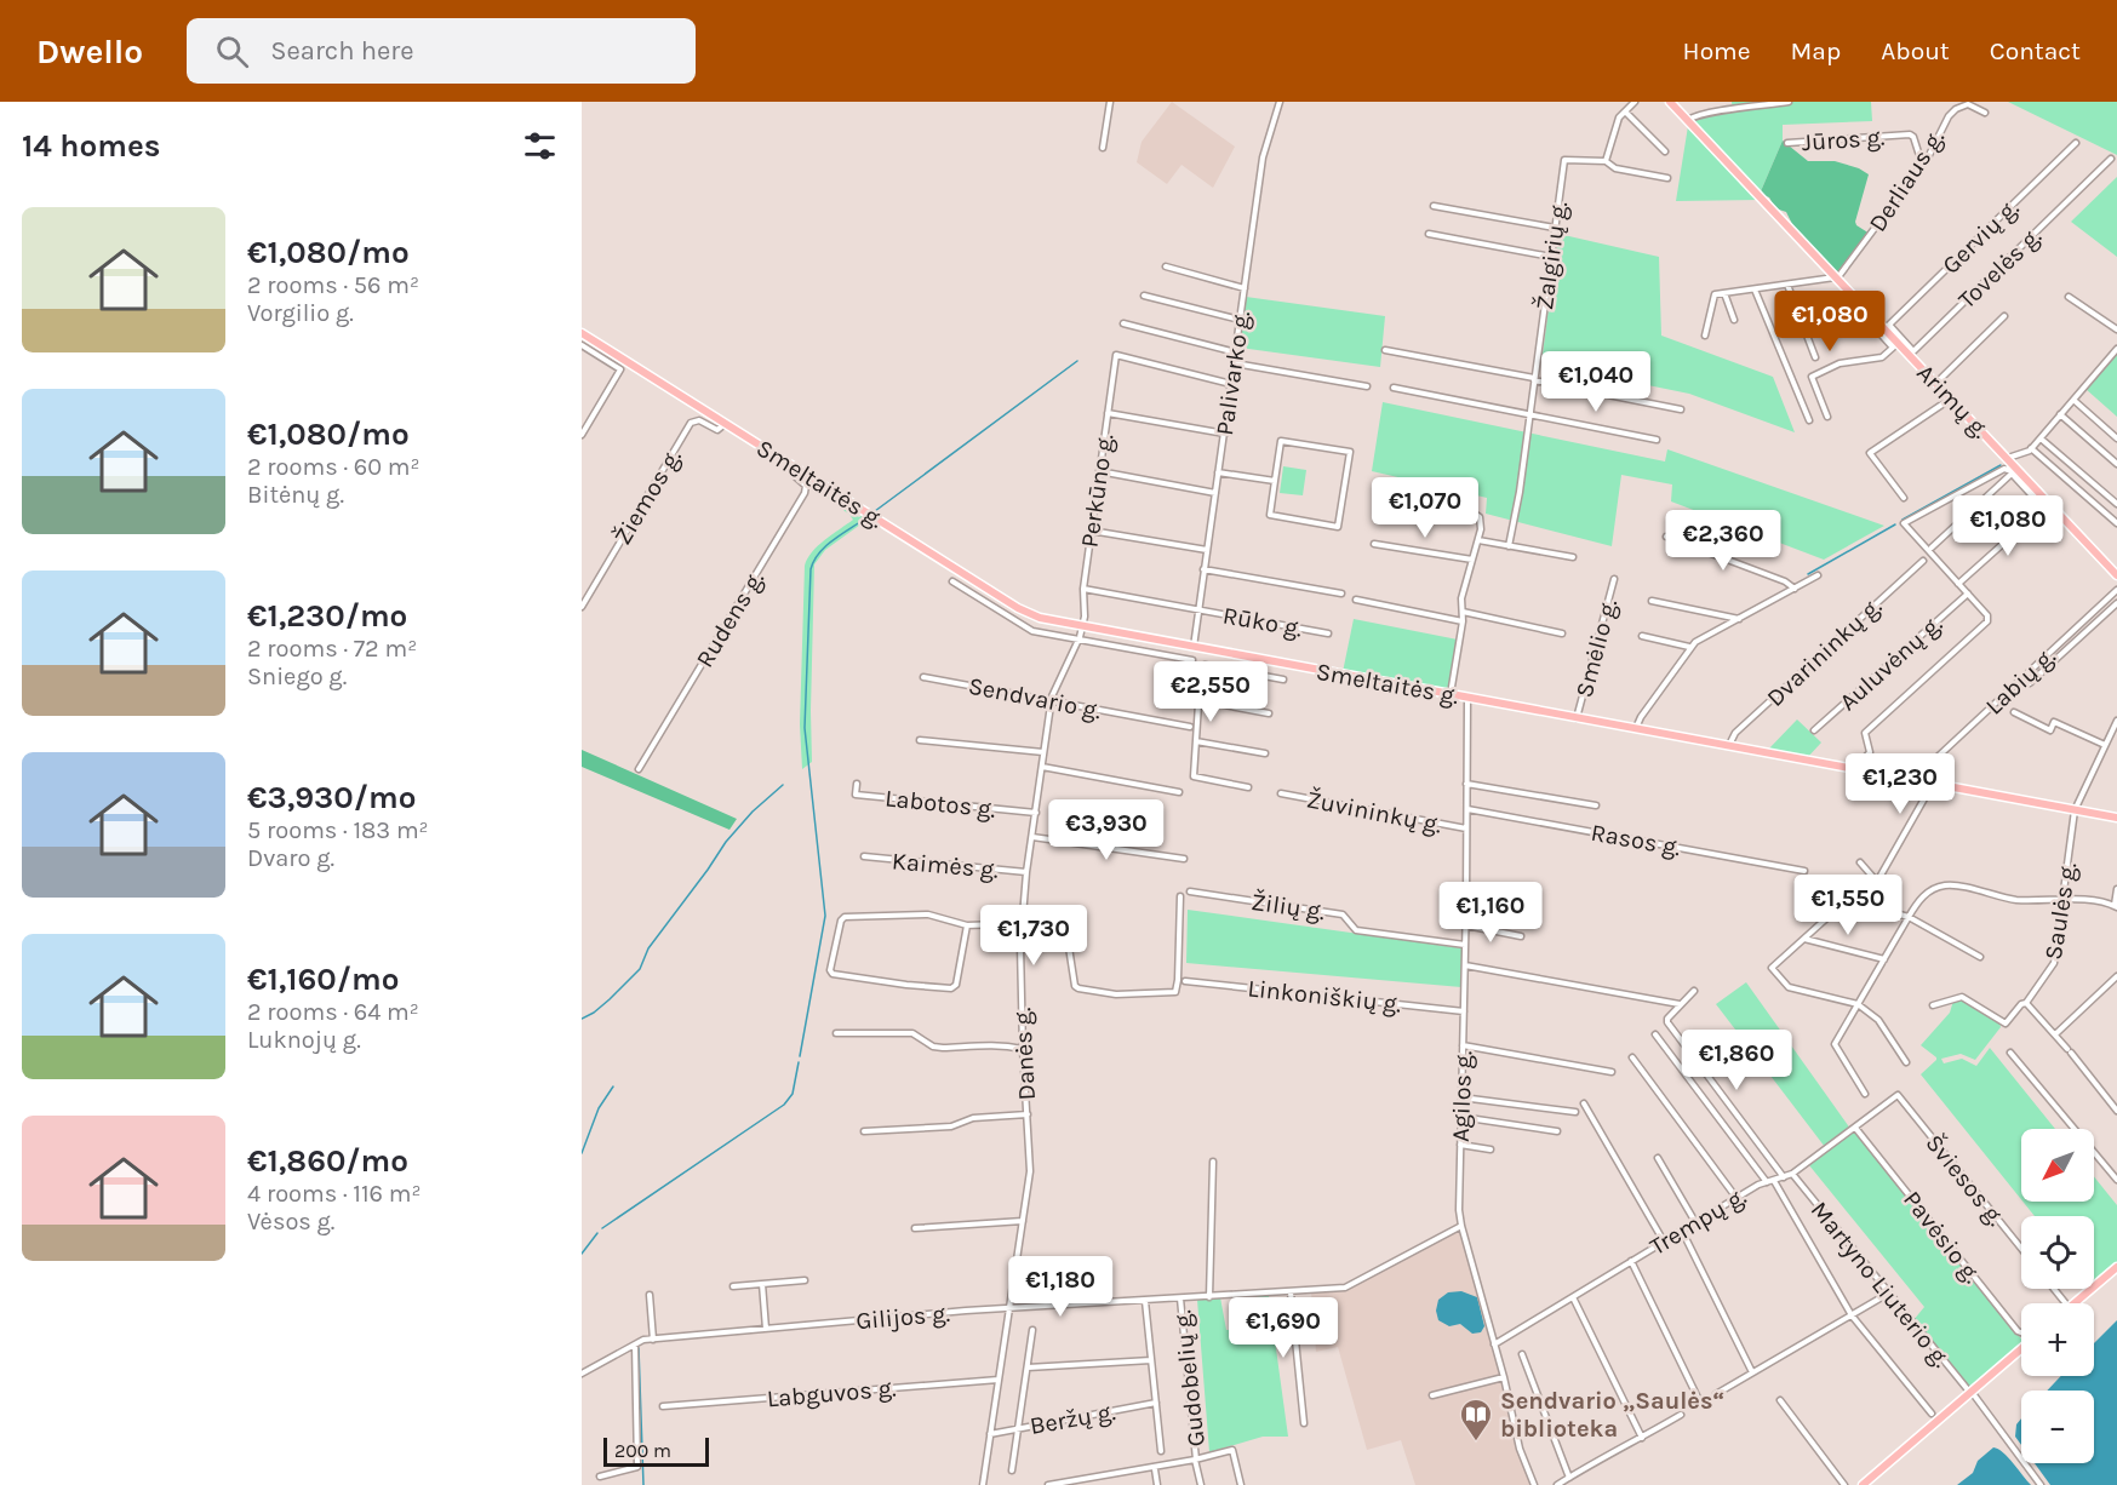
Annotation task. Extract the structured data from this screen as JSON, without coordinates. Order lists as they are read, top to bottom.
{
  "streets": {
    "main road": ["Arimų g.", "Smeltaitės g."],
    "street": [
      "Jūros g.",
      "Derliaus g.",
      "Gervių g.",
      "Žalgirių g.",
      "Tovelės g.",
      "Palivarko g.",
      "Perkūno g.",
      "Žiemos g.",
      "Rudens g.",
      "Rūko g.",
      "Smėlio g.",
      "Dvarininkų g.",
      "Auluvėnų g.",
      "Labių g.",
      "Sendvario g.",
      "Labotos g.",
      "Žuvininkų g.",
      "Rasos g.",
      "Kaimės g.",
      "Žilių g.",
      "Saulės g.",
      "Linkoniškių g.",
      "Danės g.",
      "Agilos g.",
      "Šviesos g.",
      "Trempų g.",
      "Pavėsio g.",
      "Martyno Liuterio g.",
      "Gilijos g.",
      "Gudobelių g.",
      "Labguvos g.",
      "Beržų g."
    ]
  },
  "crossings": [
    ["Jūros g.", "Derliaus g."],
    ["Derliaus g.", "Arimų g."],
    ["Gervių g.", "Tovelės g."],
    ["Gervių g.", "Arimų g."],
    ["Tovelės g.", "Arimų g."],
    ["Palivarko g.", "Smeltaitės g."],
    ["Palivarko g.", "Perkūno g."],
    ["Palivarko g.", "Rūko g."],
    ["Smeltaitės g.", "Perkūno g."],
    ["Smeltaitės g.", "Žiemos g."],
    ["Smeltaitės g.", "Rudens g."],
    ["Smeltaitės g.", "Smėlio g."],
    ["Smeltaitės g.", "Dvarininkų g."],
    ["Smeltaitės g.", "Saulės g."],
    ["Smeltaitės g.", "Danės g."],
    ["Smeltaitės g.", "Agilos g."],
    ["Perkūno g.", "Rūko g."],
    ["Perkūno g.", "Danės g."],
    ["Sendvario g.", "Danės g."],
    ["Labotos g.", "Danės g."],
    ["Žuvininkų g.", "Agilos g."],
    ["Rasos g.", "Agilos g."],
    ["Kaimės g.", "Danės g."],
    ["Žilių g.", "Agilos g."],
    ["Linkoniškių g.", "Agilos g."],
    ["Danės g.", "Gilijos g."],
    ["Danės g.", "Labguvos g."],
    ["Danės g.", "Beržų g."],
    ["Agilos g.", "Trempų g."],
    ["Agilos g.", "Gilijos g."],
    ["Šviesos g.", "Trempų g."],
    ["Trempų g.", "Pavėsio g."],
    ["Trempų g.", "Martyno Liuterio g."],
    ["Gilijos g.", "Gudobelių g."]
  ],
  "places": {
    "library": ["Sendvario „Saulės“ biblioteka"]
  },
  "scale_bar": "200 m",
  "north": "bottom left",
  "page": {
    "header": "Dwello",
    "search": "Search here",
    "nav": [
      "Home",
      "Map",
      "About",
      "Contact"
    ],
    "heading": "14 homes",
    "list": [
      {
        "name": "€1,080/mo",
        "note": "2 rooms · 56 m² · Vorgilio g."
      },
      {
        "name": "€1,080/mo",
        "note": "2 rooms · 60 m² · Bitėnų g."
      },
      {
        "name": "€1,230/mo",
        "note": "2 rooms · 72 m² · Sniego g."
      },
      {
        "name": "€3,930/mo",
        "note": "5 rooms · 183 m² · Dvaro g."
      },
      {
        "name": "€1,160/mo",
        "note": "2 rooms · 64 m² · Luknojų g."
      },
      {
        "name": "€1,860/mo",
        "note": "4 rooms · 116 m² · Vėsos g."
      }
    ],
    "price": [
      "€1,080",
      "€1,040",
      "€1,070",
      "€1,080",
      "€2,360",
      "€2,550",
      "€1,230",
      "€3,930",
      "€1,550",
      "€1,160",
      "€1,730",
      "€1,860",
      "€1,180",
      "€1,690"
    ],
    "map_buttons": ["+", "−"],
    "scale": "200 m"
  }
}
